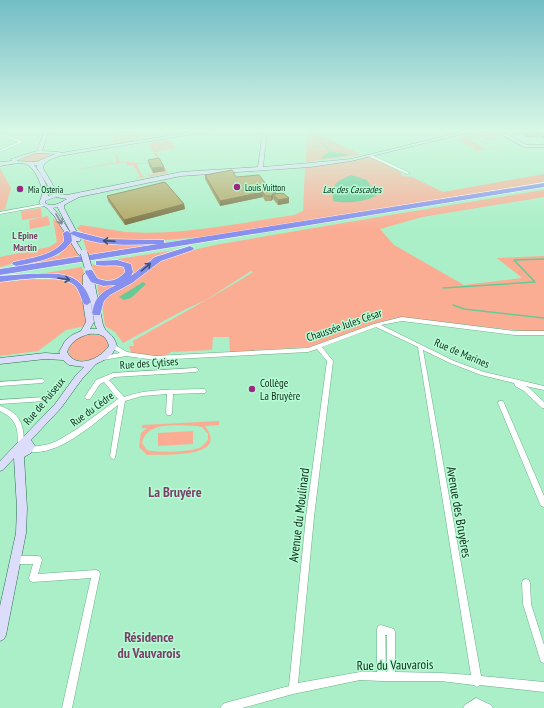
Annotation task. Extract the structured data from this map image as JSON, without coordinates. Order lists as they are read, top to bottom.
{
  "streets": {
    "main road": ["Rue de Puiseux"],
    "street": [
      "Chaussée Jules César",
      "Rue de Marines",
      "Rue des Cytises",
      "Rue du Cèdre",
      "Avenue des Bruyères",
      "Avenue du Moulinard",
      "Rue du Vauvarois"
    ]
  },
  "crossings": [
    ["Chaussée Jules César", "Rue de Marines"],
    ["Chaussée Jules César", "Rue de Puiseux"],
    ["Chaussée Jules César", "Avenue du Moulinard"],
    ["Rue de Marines", "Avenue des Bruyères"],
    ["Rue des Cytises", "Rue du Cèdre"],
    ["Rue de Puiseux", "Rue du Cèdre"],
    ["Avenue des Bruyères", "Rue du Vauvarois"],
    ["Avenue du Moulinard", "Rue du Vauvarois"]
  ],
  "districts": ["L Epine Martin", "La Bruyére", "Résidence du Vauvarois"],
  "water": ["Lac des Cascades"],
  "places": ["Louis Vuitton", "Mia Osteria", "Collège La Bruyère"]
}
